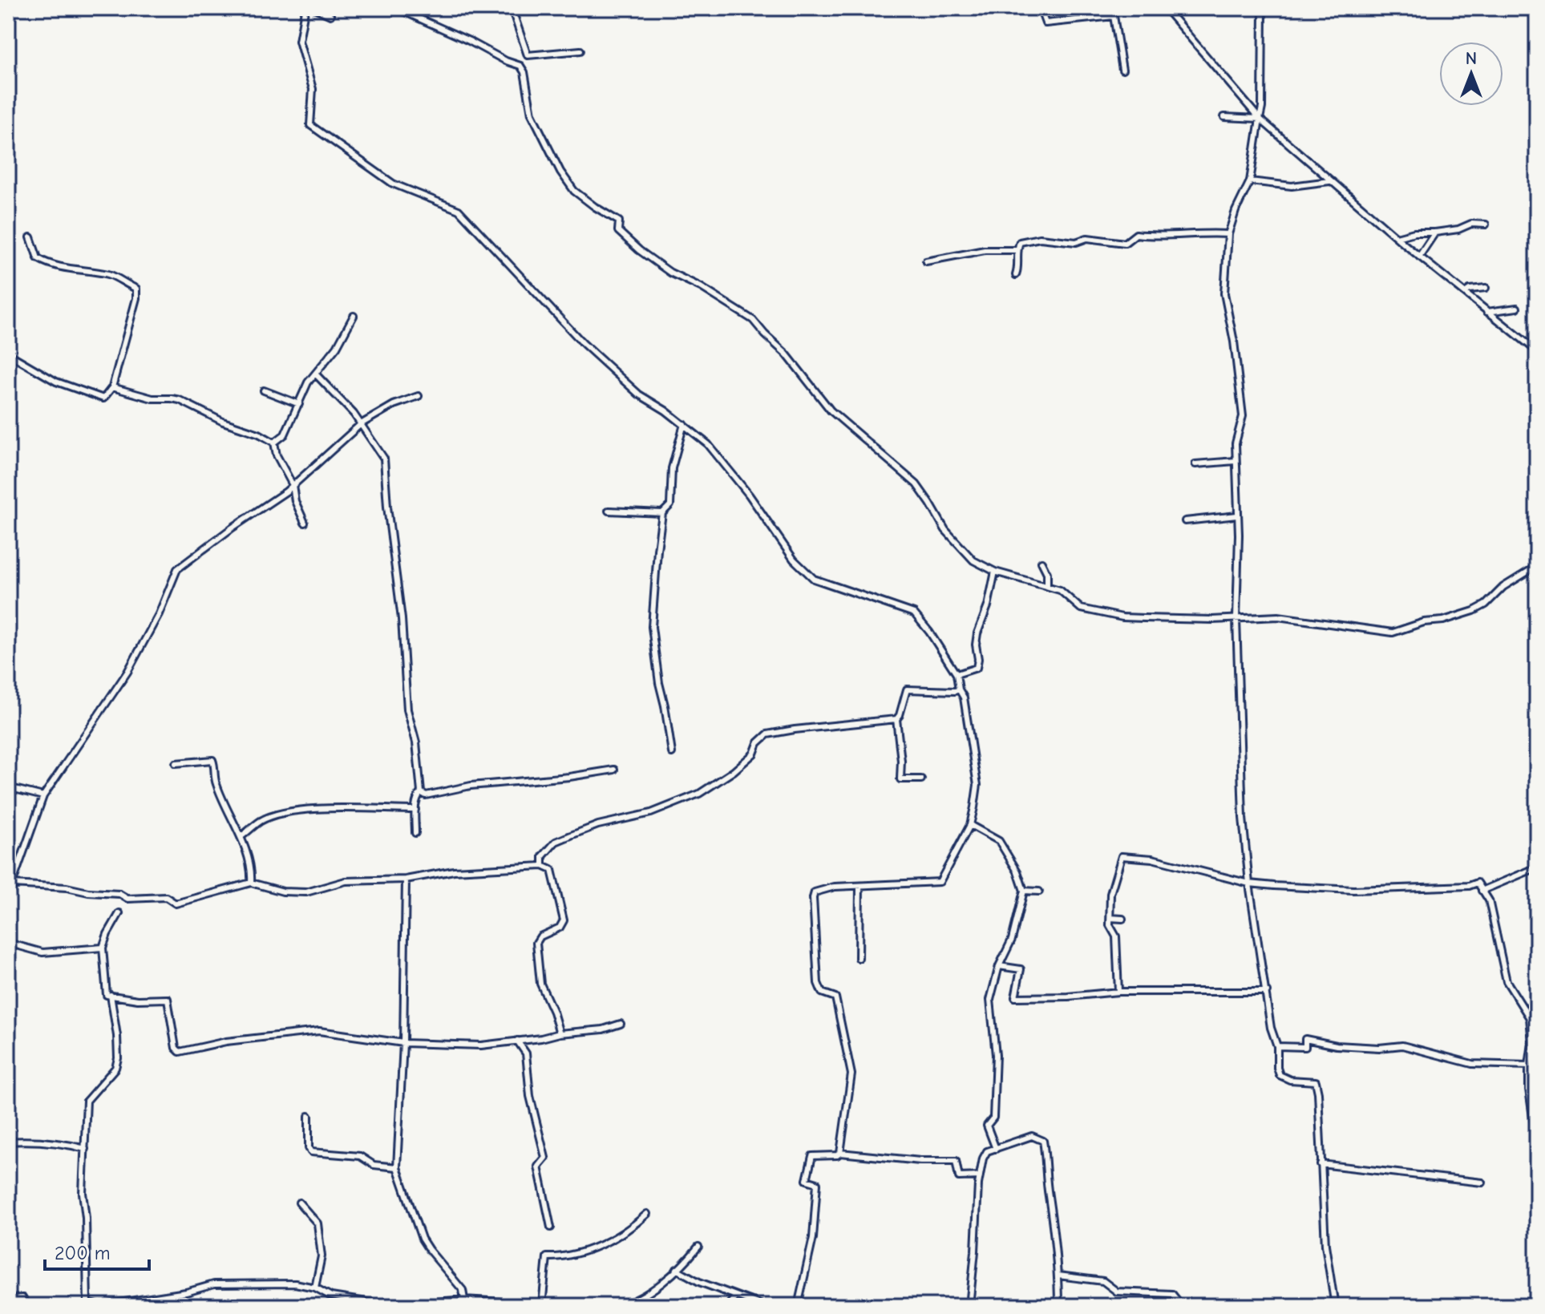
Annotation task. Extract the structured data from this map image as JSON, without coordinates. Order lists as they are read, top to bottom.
{
  "scale_bar": "200 m",
  "north": "top"
}
